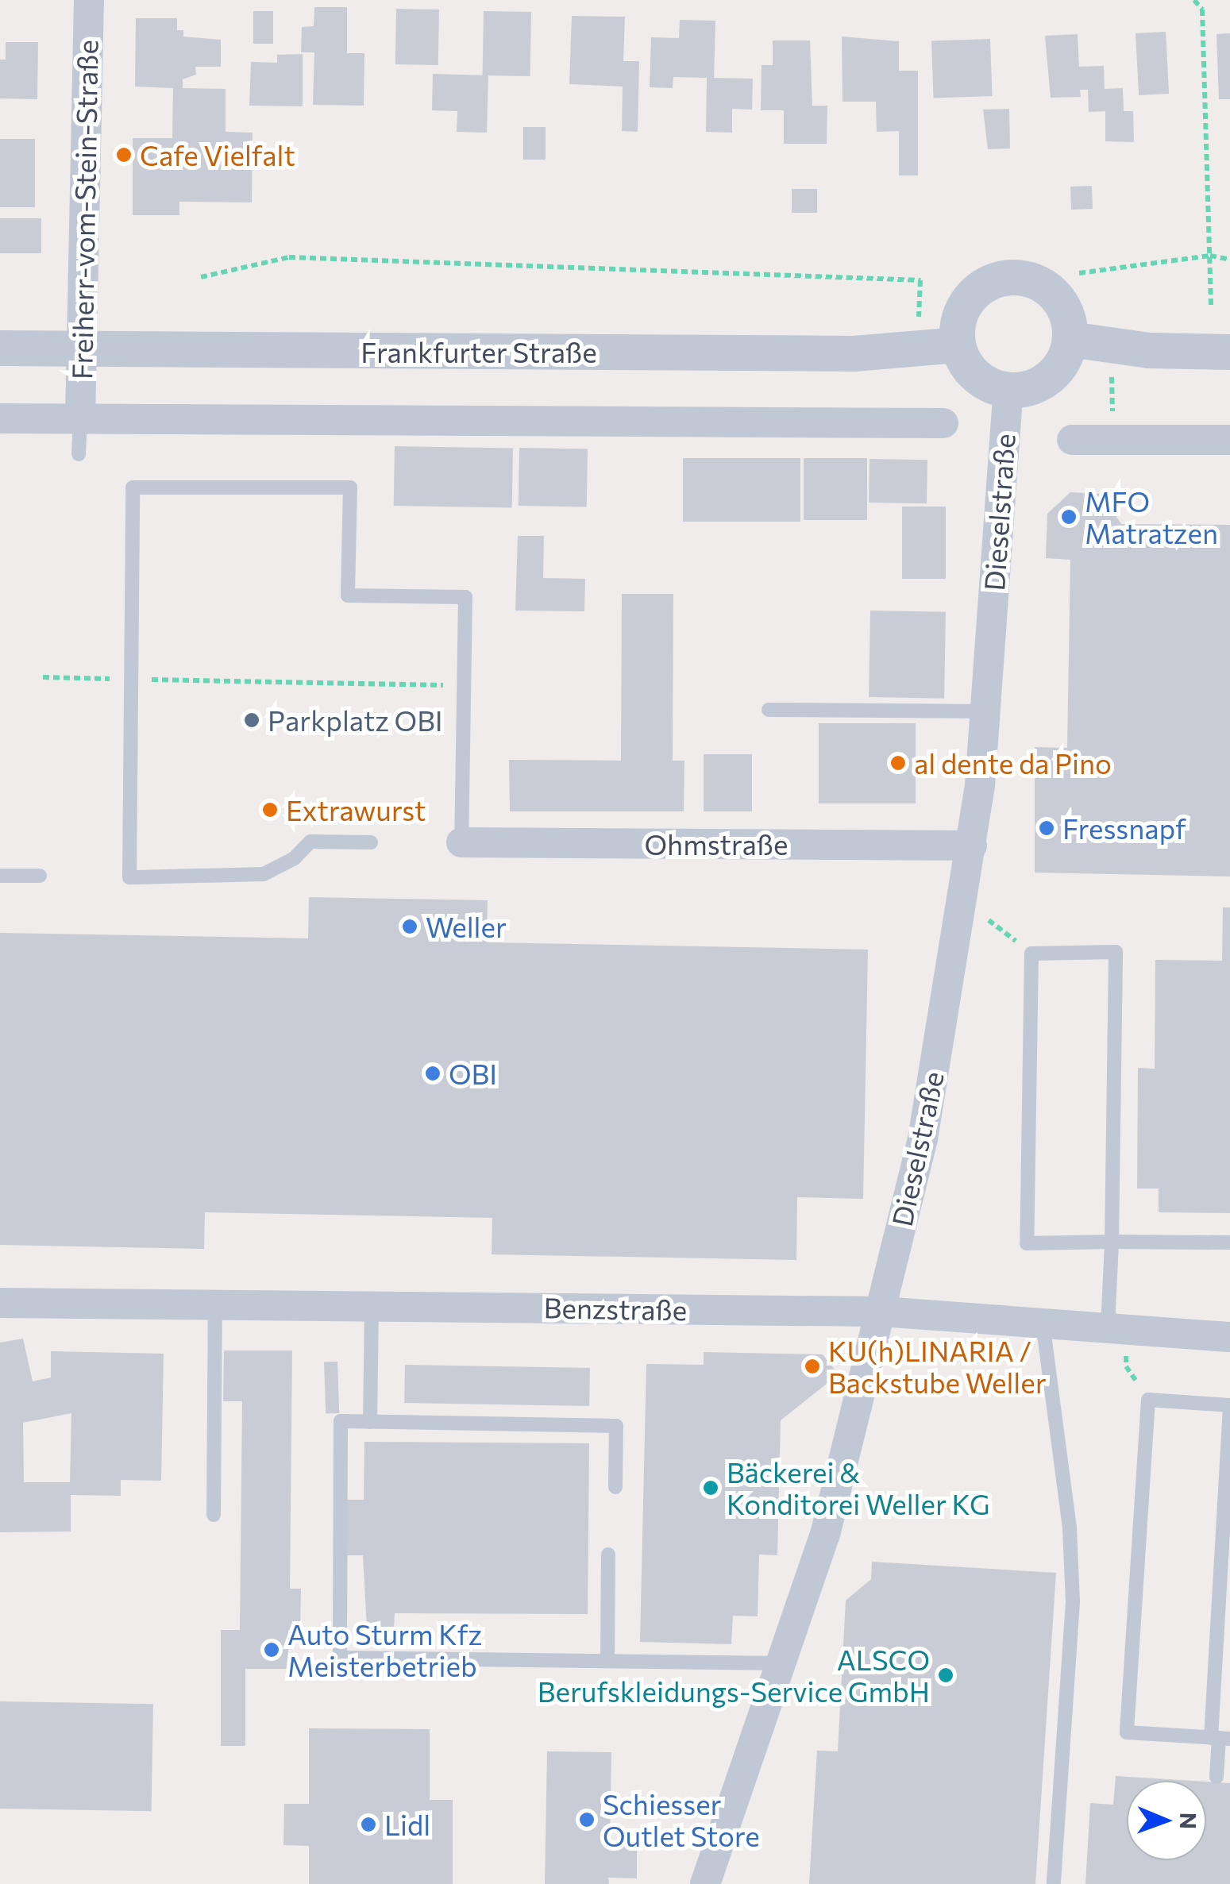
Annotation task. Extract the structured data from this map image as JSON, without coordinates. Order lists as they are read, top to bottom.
{
  "streets": {
    "street": [
      "Freiherr-vom-Stein-Straße",
      "Frankfurter Straße",
      "Dieselstraße",
      "Ohmstraße",
      "Benzstraße"
    ]
  },
  "crossings": [
    ["Freiherr-vom-Stein-Straße", "Frankfurter Straße"],
    ["Frankfurter Straße", "Dieselstraße"],
    ["Dieselstraße", "Ohmstraße"],
    ["Dieselstraße", "Benzstraße"]
  ],
  "places": [
    "Cafe Vielfalt",
    "MFO Matratzen",
    "Parkplatz OBI",
    "al dente da Pino",
    "Extrawurst",
    "Fressnapf",
    "Weller",
    "OBI",
    "KU(h)LINARIA / Backstube Weller",
    "Bäckerei & Konditorei Weller KG",
    "Auto Sturm Kfz Meisterbetrieb",
    "ALSCO Berufskleidungs-Service GmbH",
    "Schiesser Outlet Store",
    "Lidl"
  ],
  "north": "right"
}
